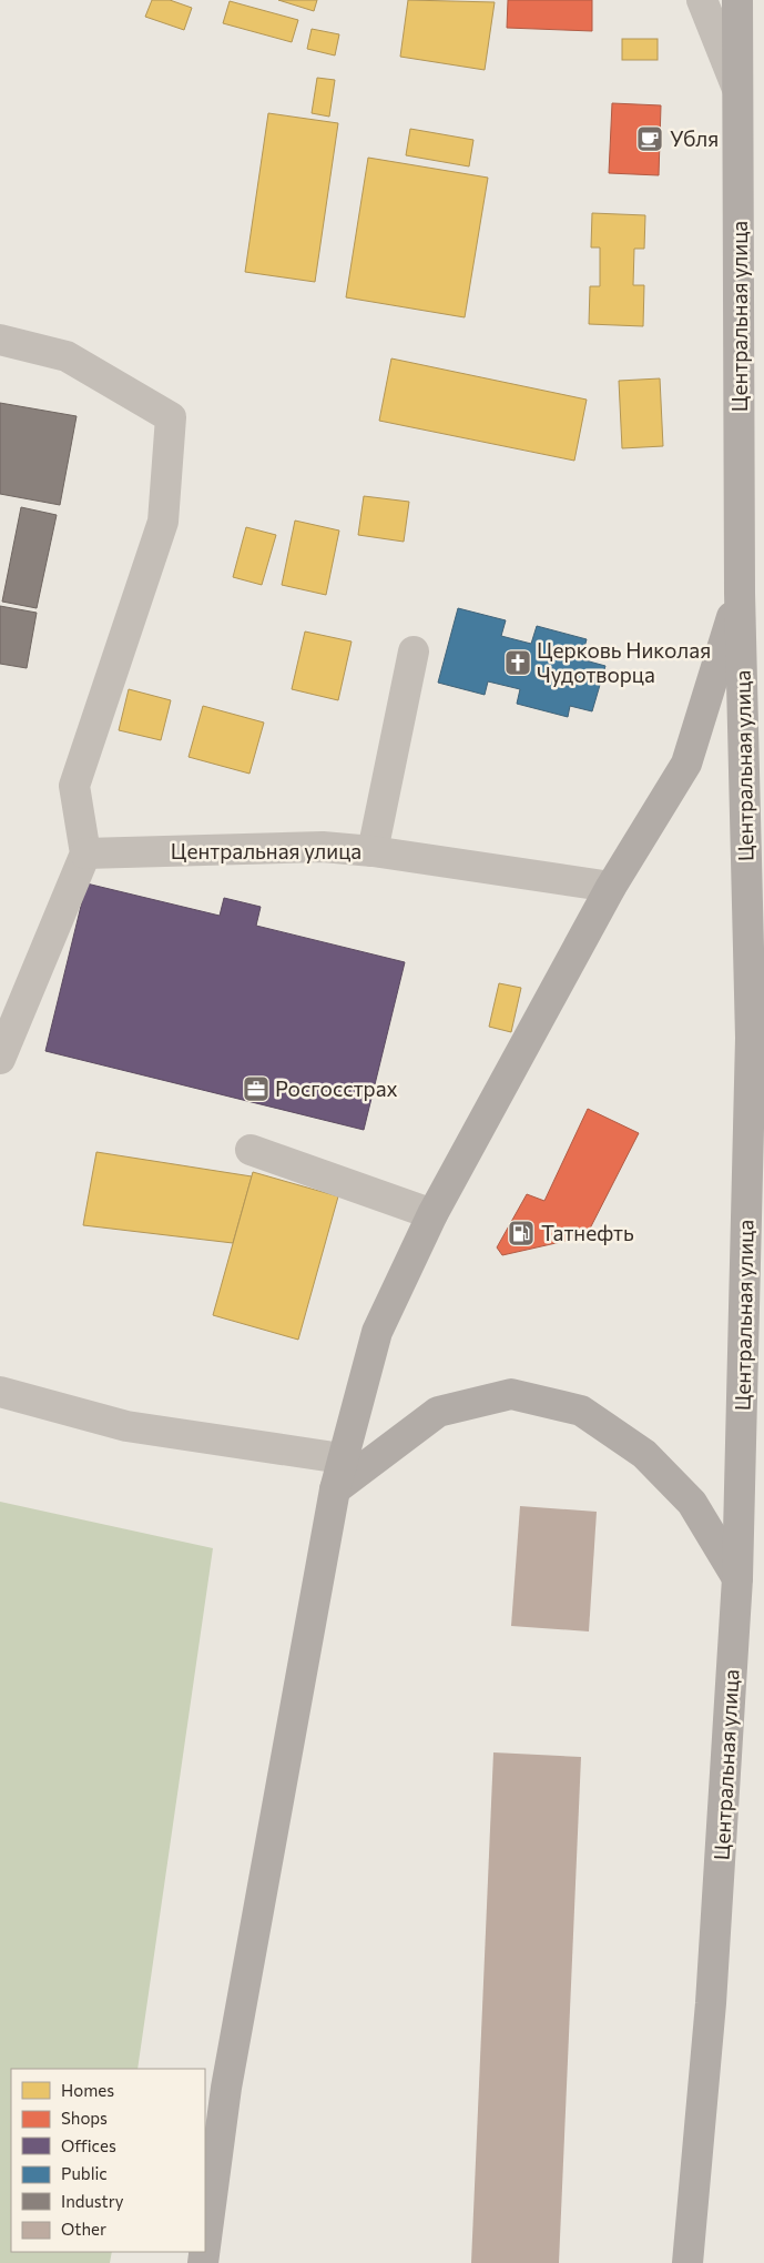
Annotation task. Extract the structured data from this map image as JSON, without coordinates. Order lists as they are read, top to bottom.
{
  "streets": {
    "main road": ["Центральная улица"]
  },
  "places": {
    "cafe": ["Убля"],
    "church": ["Церковь Николая Чудотворца"],
    "office": ["Росгосстрах"],
    "fuel station": ["Татнефть"]
  },
  "legend": [
    "Homes",
    "Shops",
    "Offices",
    "Public",
    "Industry",
    "Other"
  ]
}
